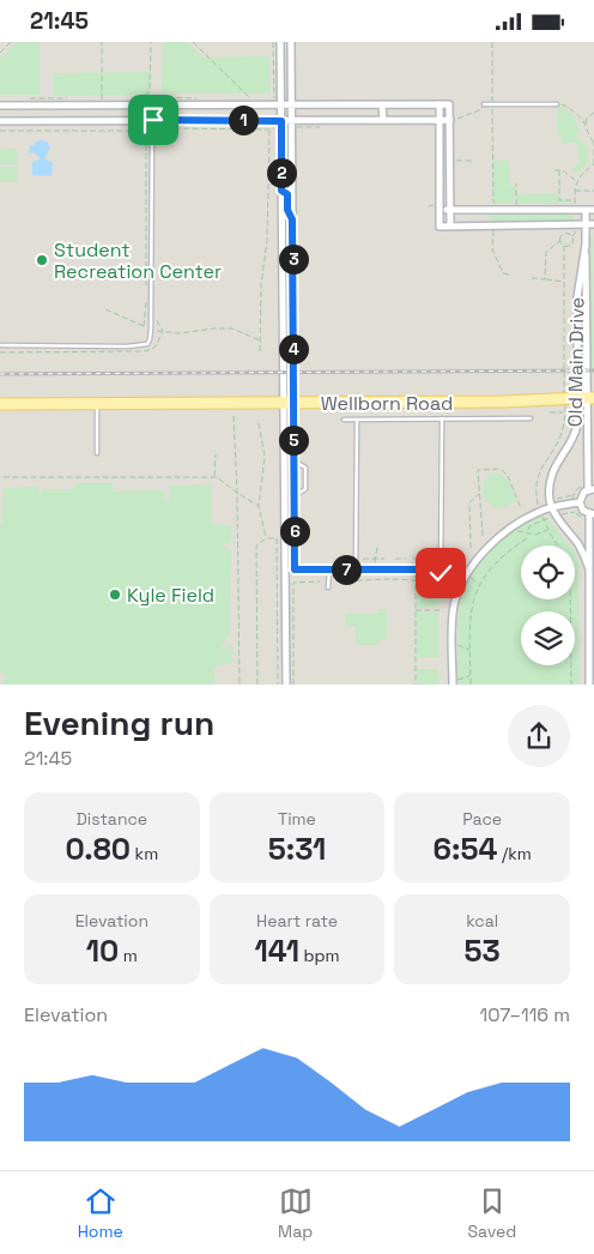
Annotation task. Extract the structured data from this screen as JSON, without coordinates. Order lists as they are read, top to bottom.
{
  "streets": {
    "main road": ["Wellborn Road"],
    "street": ["Old Main Drive"]
  },
  "crossings": [
    ["Old Main Drive", "Wellborn Road"]
  ],
  "places": ["Student Recreation Center", "Kyle Field"],
  "page": {
    "status": "21:45",
    "pins": [
      "1",
      "2",
      "3",
      "4",
      "5",
      "6",
      "7"
    ],
    "heading": ["Evening run", "21:45"],
    "stats": [
      ["Distance", "0.80 km"],
      ["Time", "5:31"],
      ["Pace", "6:54 /km"],
      ["Elevation", "10 m"],
      ["Heart rate", "141 bpm"],
      ["kcal", "53"]
    ],
    "chart": ["Elevation", "107–116 m"],
    "tabs": ["Home", "Map", "Saved"]
  }
}
